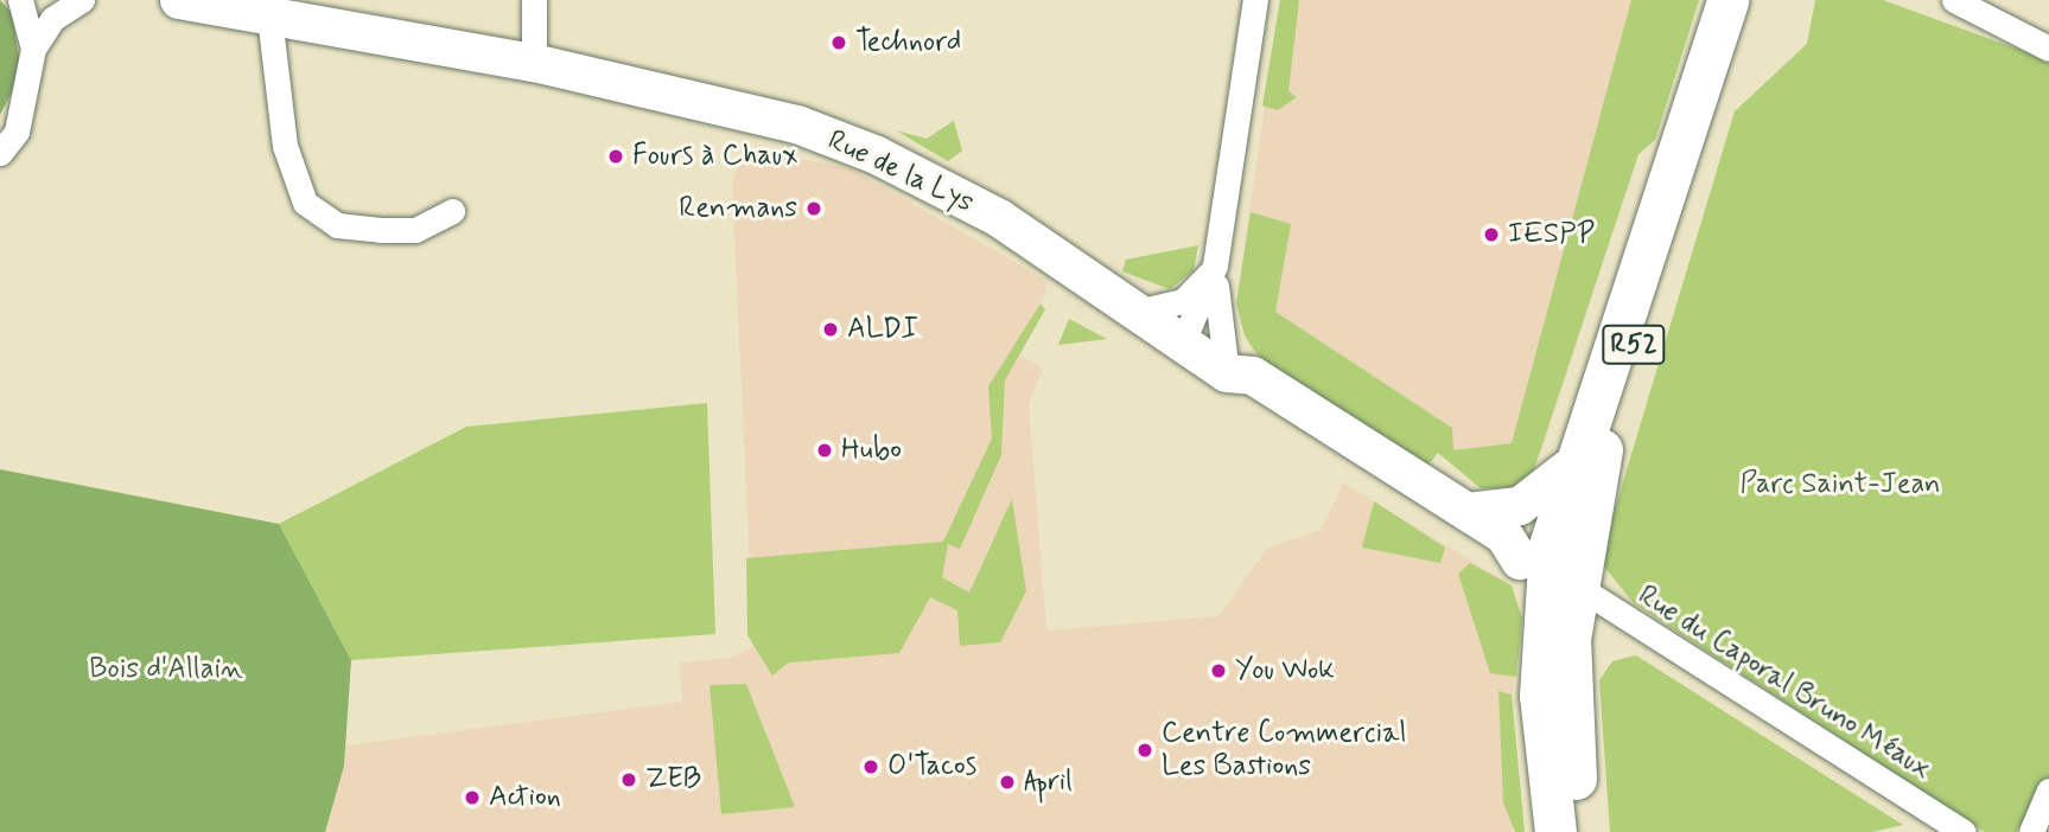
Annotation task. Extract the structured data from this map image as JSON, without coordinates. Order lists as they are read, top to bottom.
{
  "streets": {
    "main road": ["Rue de la Lys", "R52"],
    "street": ["Rue du Caporal Bruno Méaux"]
  },
  "crossings": [
    ["Rue de la Lys", "R52"],
    ["Rue de la Lys", "Rue du Caporal Bruno Méaux"],
    ["R52", "Rue du Caporal Bruno Méaux"]
  ],
  "parks": ["Parc Saint-Jean", "Bois d'Allain"],
  "places": [
    "Technord",
    "Fours à Chaux",
    "Renmans",
    "IESPP",
    "ALDI",
    "Hubo",
    "You Wok",
    "Centre Commercial Les Bastions",
    "O'Tacos",
    "ZEB",
    "April",
    "Action"
  ]
}
